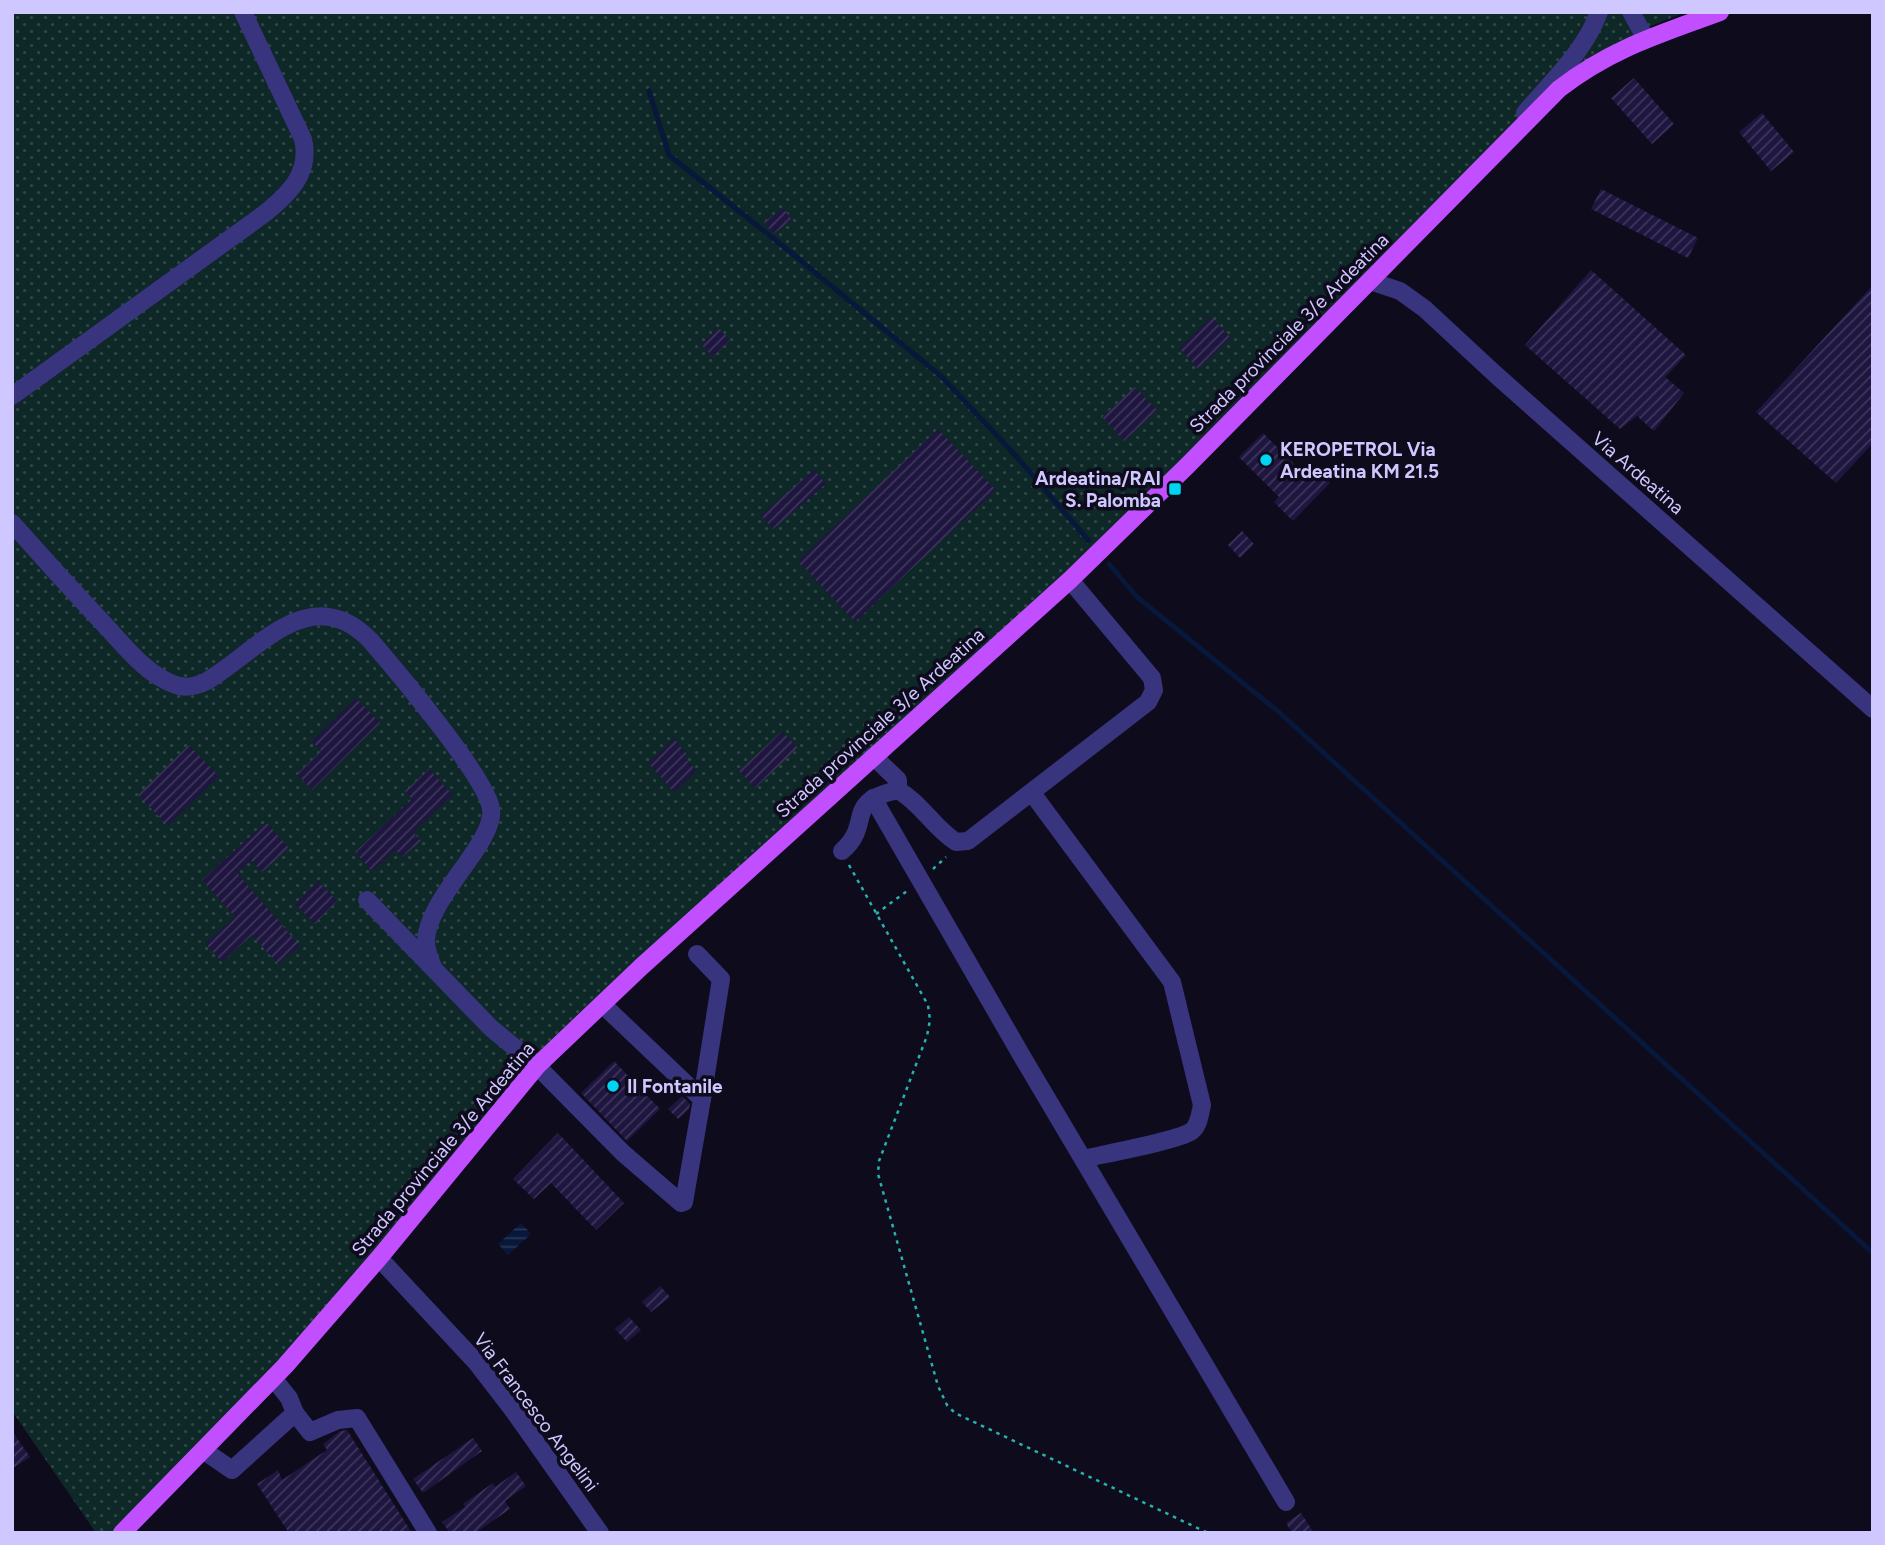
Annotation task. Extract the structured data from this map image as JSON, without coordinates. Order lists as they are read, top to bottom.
{
  "streets": {
    "main road": ["Strada provinciale 3/e Ardeatina"],
    "street": ["Via Ardeatina", "Via Francesco Angelini"]
  },
  "crossings": [
    ["Strada provinciale 3/e Ardeatina", "Via Ardeatina"],
    ["Strada provinciale 3/e Ardeatina", "Via Francesco Angelini"]
  ],
  "places": {
    "other": ["KEROPETROL Via Ardeatina KM 21.5", "Il Fontanile"],
    "transit": ["Ardeatina/RAI S. Palomba"]
  }
}
